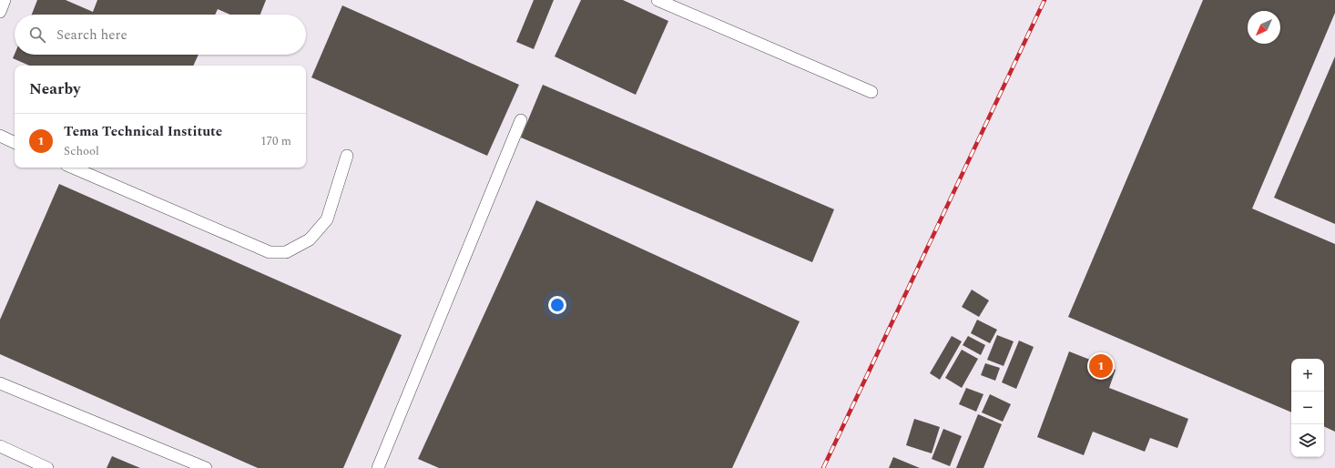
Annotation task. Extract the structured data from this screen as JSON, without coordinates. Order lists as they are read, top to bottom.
{
  "north": "bottom left",
  "page": {
    "search": "Search here",
    "heading": "Nearby",
    "list": [
      {
        "mark": "1",
        "name": "Tema Technical Institute",
        "note": "School",
        "value": "170 m"
      }
    ],
    "pins": "1",
    "map_buttons": ["+", "−"]
  }
}
